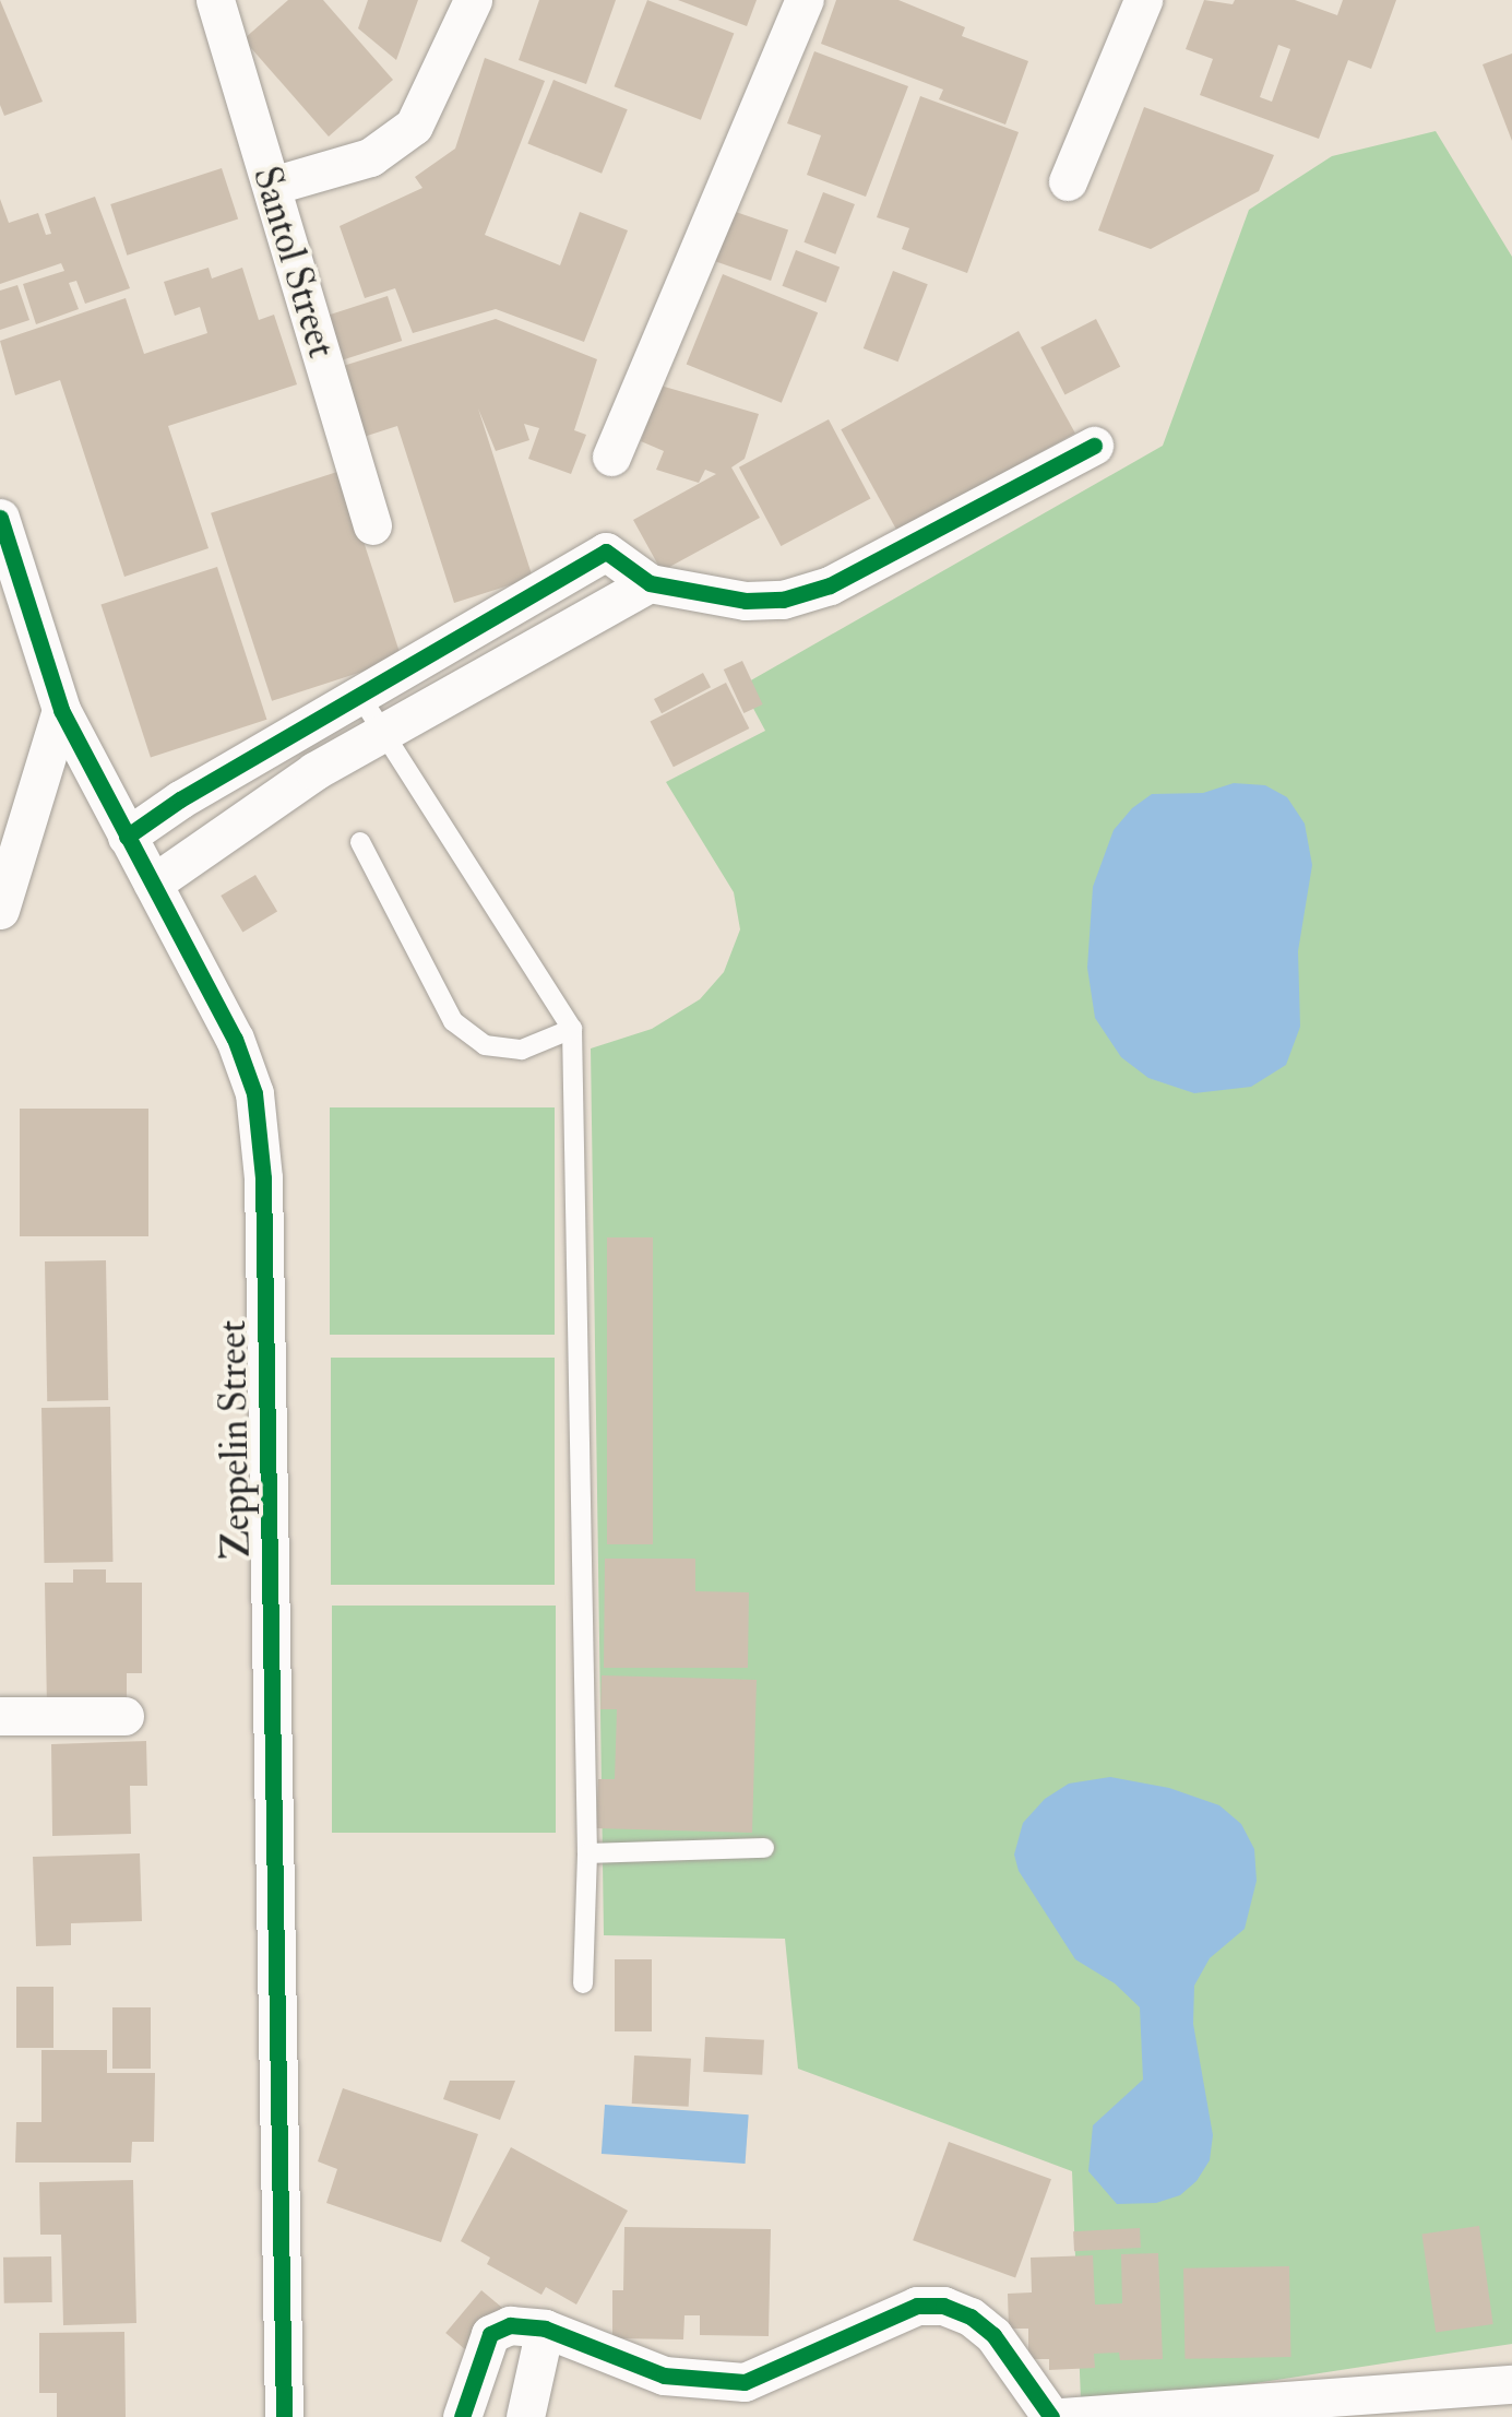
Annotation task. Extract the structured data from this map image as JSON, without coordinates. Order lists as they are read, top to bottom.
{
  "streets": {
    "street": ["Santol Street", "Zeppelin Street"]
  }
}
